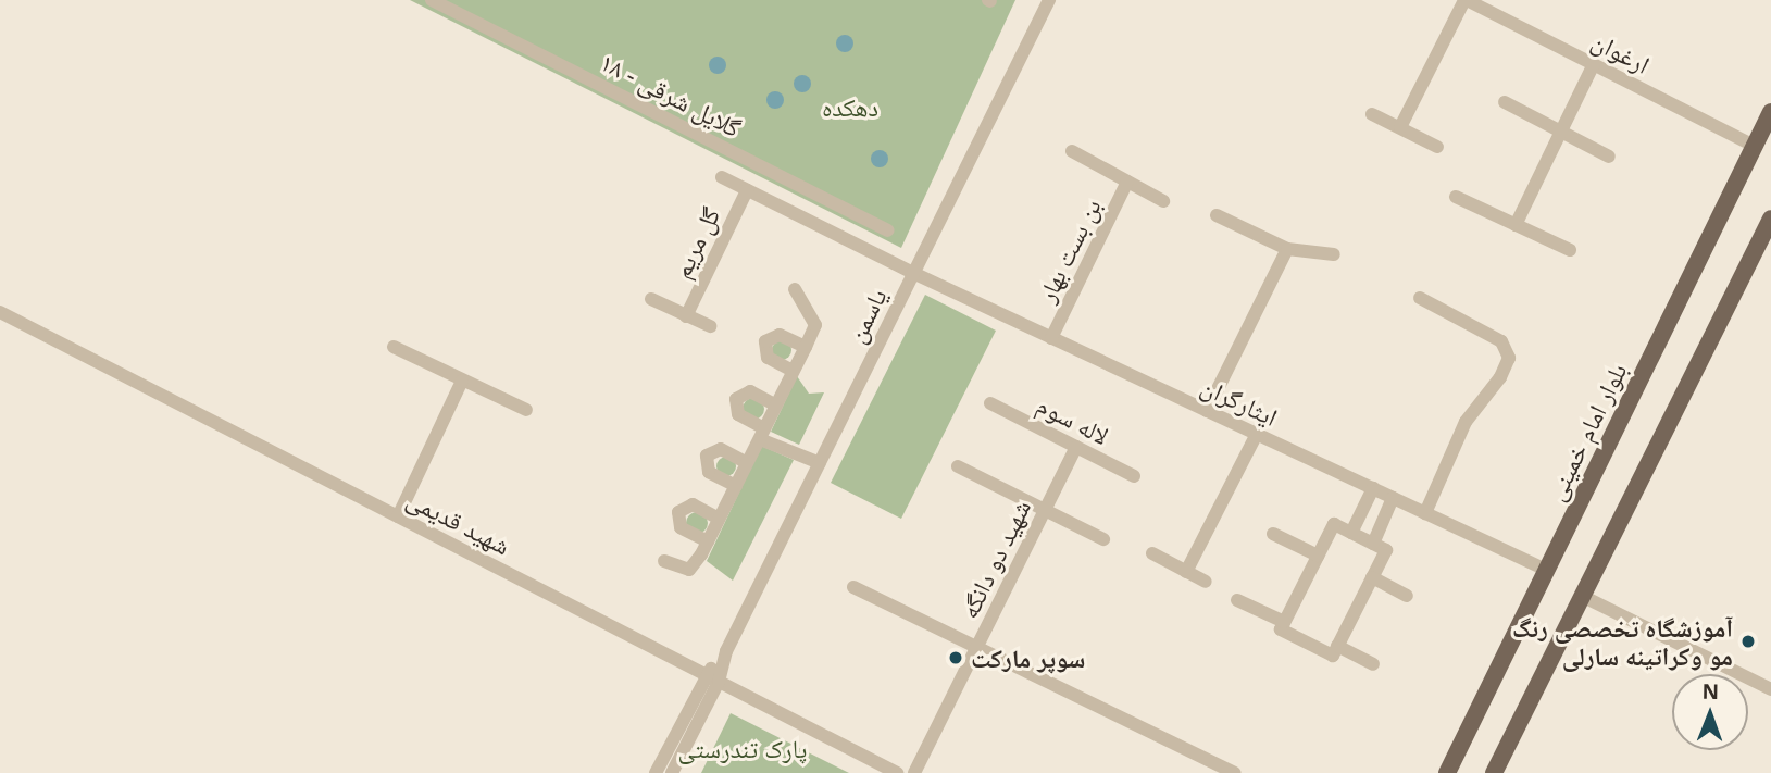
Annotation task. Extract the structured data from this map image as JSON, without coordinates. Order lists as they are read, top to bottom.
{
  "streets": {
    "main road": ["بلوار امام خمینی"],
    "street": [
      "ارغوان",
      "گلایل شرقی - ۱۸",
      "گل مریم",
      "بن بست بهار",
      "یاسمن",
      "ایثارگران",
      "لاله سوم",
      "شهید قدیمی",
      "شهید دو دانگه"
    ]
  },
  "crossings": [
    ["ارغوان", "بلوار امام خمینی"],
    ["گل مریم", "ایثارگران"],
    ["بن بست بهار", "ایثارگران"],
    ["یاسمن", "ایثارگران"],
    ["یاسمن", "شهید قدیمی"],
    ["ایثارگران", "بلوار امام خمینی"],
    ["لاله سوم", "شهید دو دانگه"]
  ],
  "parks": ["دهکده", "پارک تندرستی"],
  "places": ["آموزشگاه تخصصی رنگ مو وکراتینه سارلی", "سوپر مارکت"],
  "north": "top"
}
